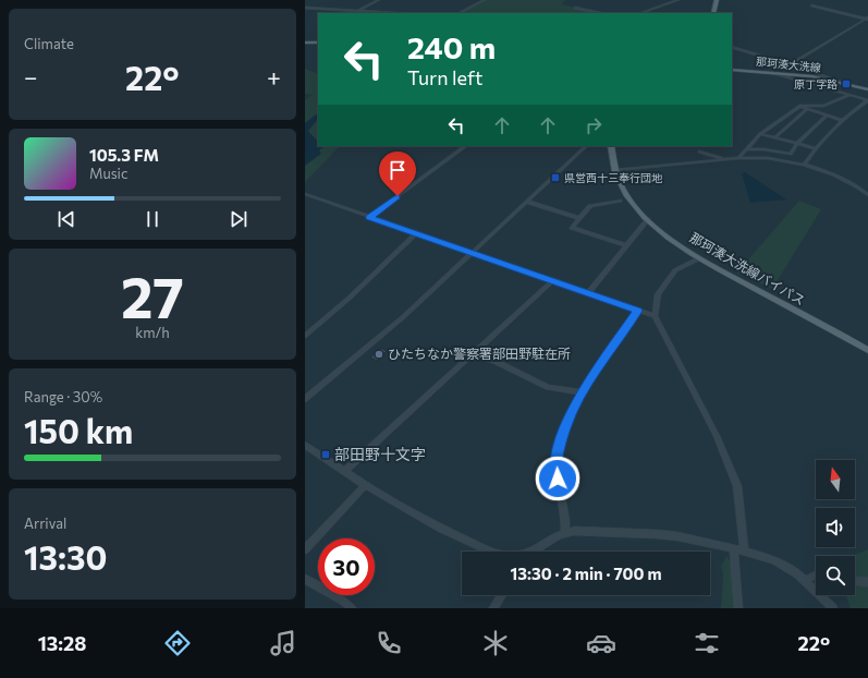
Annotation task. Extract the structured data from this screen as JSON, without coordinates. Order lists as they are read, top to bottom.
{
  "streets": {
    "main road": ["那珂湊大洗線", "那珂湊大洗線バイパス"]
  },
  "places": {
    "transit": ["原丁字路", "県営西十三奉行団地", "部田野十文字"],
    "other": ["ひたちなか警察署部田野駐在所"]
  },
  "north": "top",
  "page": {
    "tile": [
      "Climate",
      ["27", "km/h"],
      ["Range · 30%", "150 km"],
      ["Arrival", "13:30"]
    ],
    "turn": ["240 m", "Turn left"],
    "heat": ["−", "22°", "+"],
    "song": ["105.3 FM", "Music"],
    "limit": "30",
    "trip": "13:30 · 2 min · 700 m",
    "tabs": ["13:28", "22°"]
  }
}
